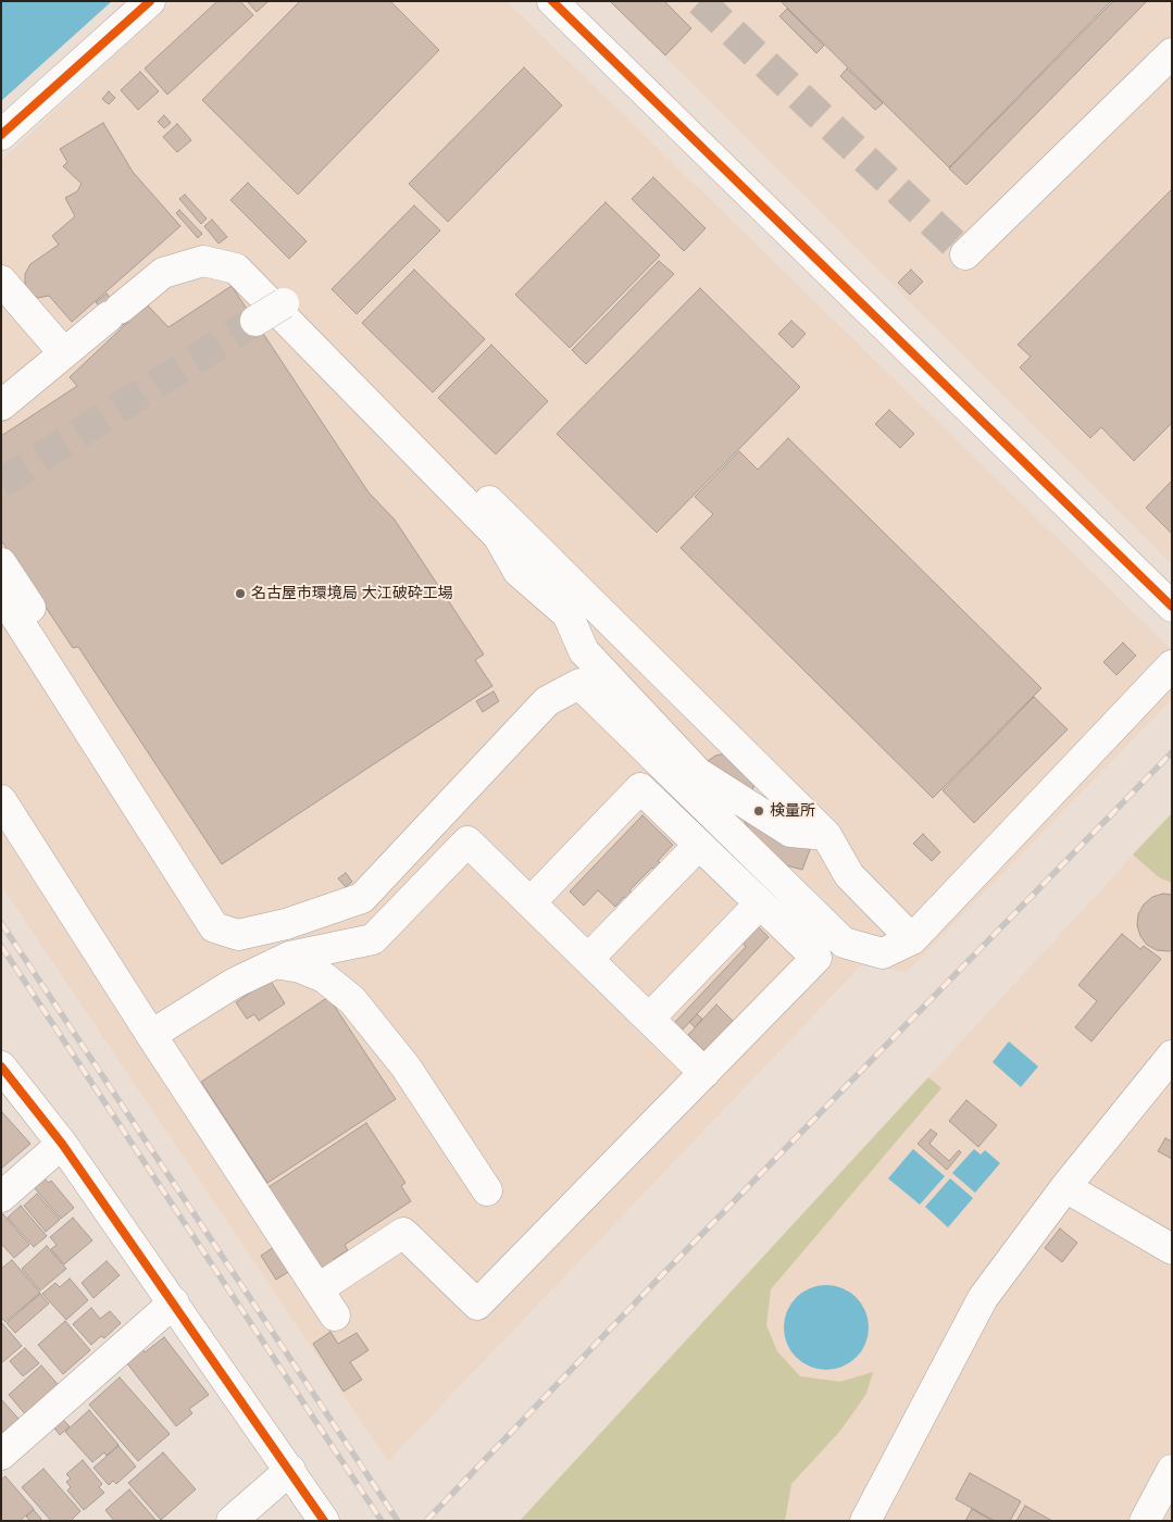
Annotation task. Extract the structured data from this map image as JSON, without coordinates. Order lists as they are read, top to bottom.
{
  "places": ["名古屋市環境局 大江破砕工場", "検量所"]
}
